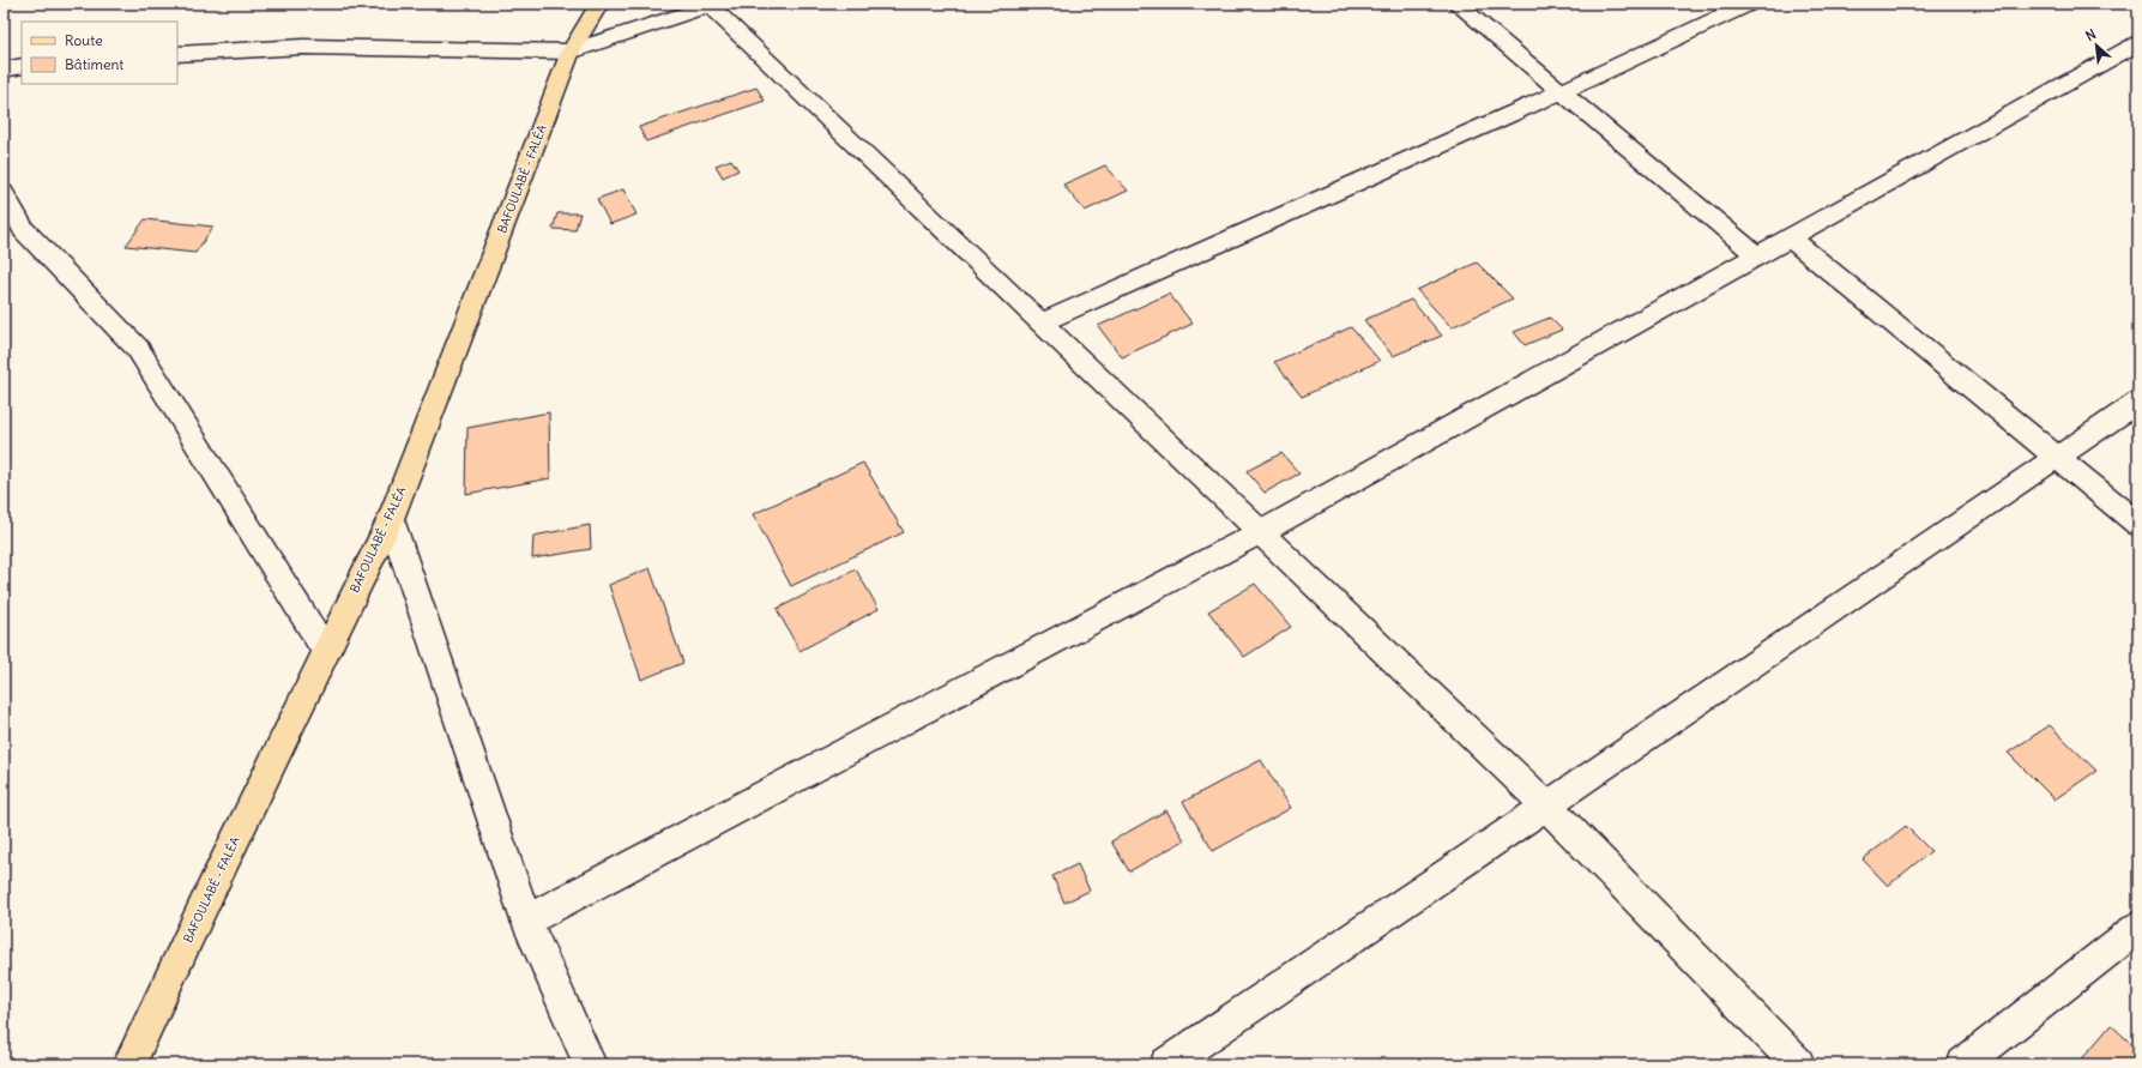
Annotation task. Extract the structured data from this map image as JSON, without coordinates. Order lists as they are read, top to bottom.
{
  "streets": {
    "main road": ["BAFOULABÉ - FALÉA"]
  },
  "legend": ["Route", "Bâtiment"],
  "north": "top left"
}
